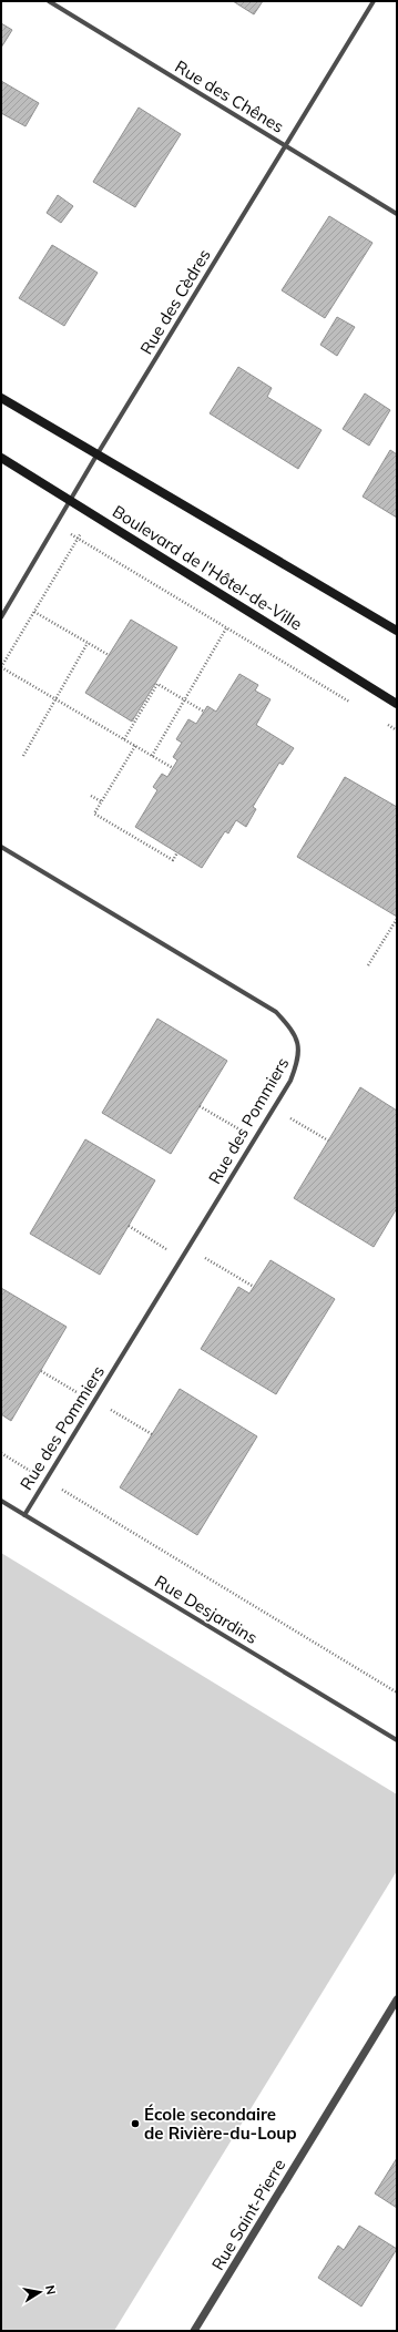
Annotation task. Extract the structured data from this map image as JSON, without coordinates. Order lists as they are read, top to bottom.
{
  "streets": {
    "main road": ["Boulevard de l'Hôtel-de-Ville"],
    "street": [
      "Rue des Chênes",
      "Rue des Cèdres",
      "Rue des Pommiers",
      "Rue Desjardins",
      "Rue Saint-Pierre"
    ]
  },
  "crossings": [
    ["Rue des Chênes", "Rue des Cèdres"],
    ["Rue des Cèdres", "Boulevard de l'Hôtel-de-Ville"],
    ["Rue des Pommiers", "Rue Desjardins"]
  ],
  "places": ["École secondaire de Rivière-du-Loup"],
  "north": "right"
}
